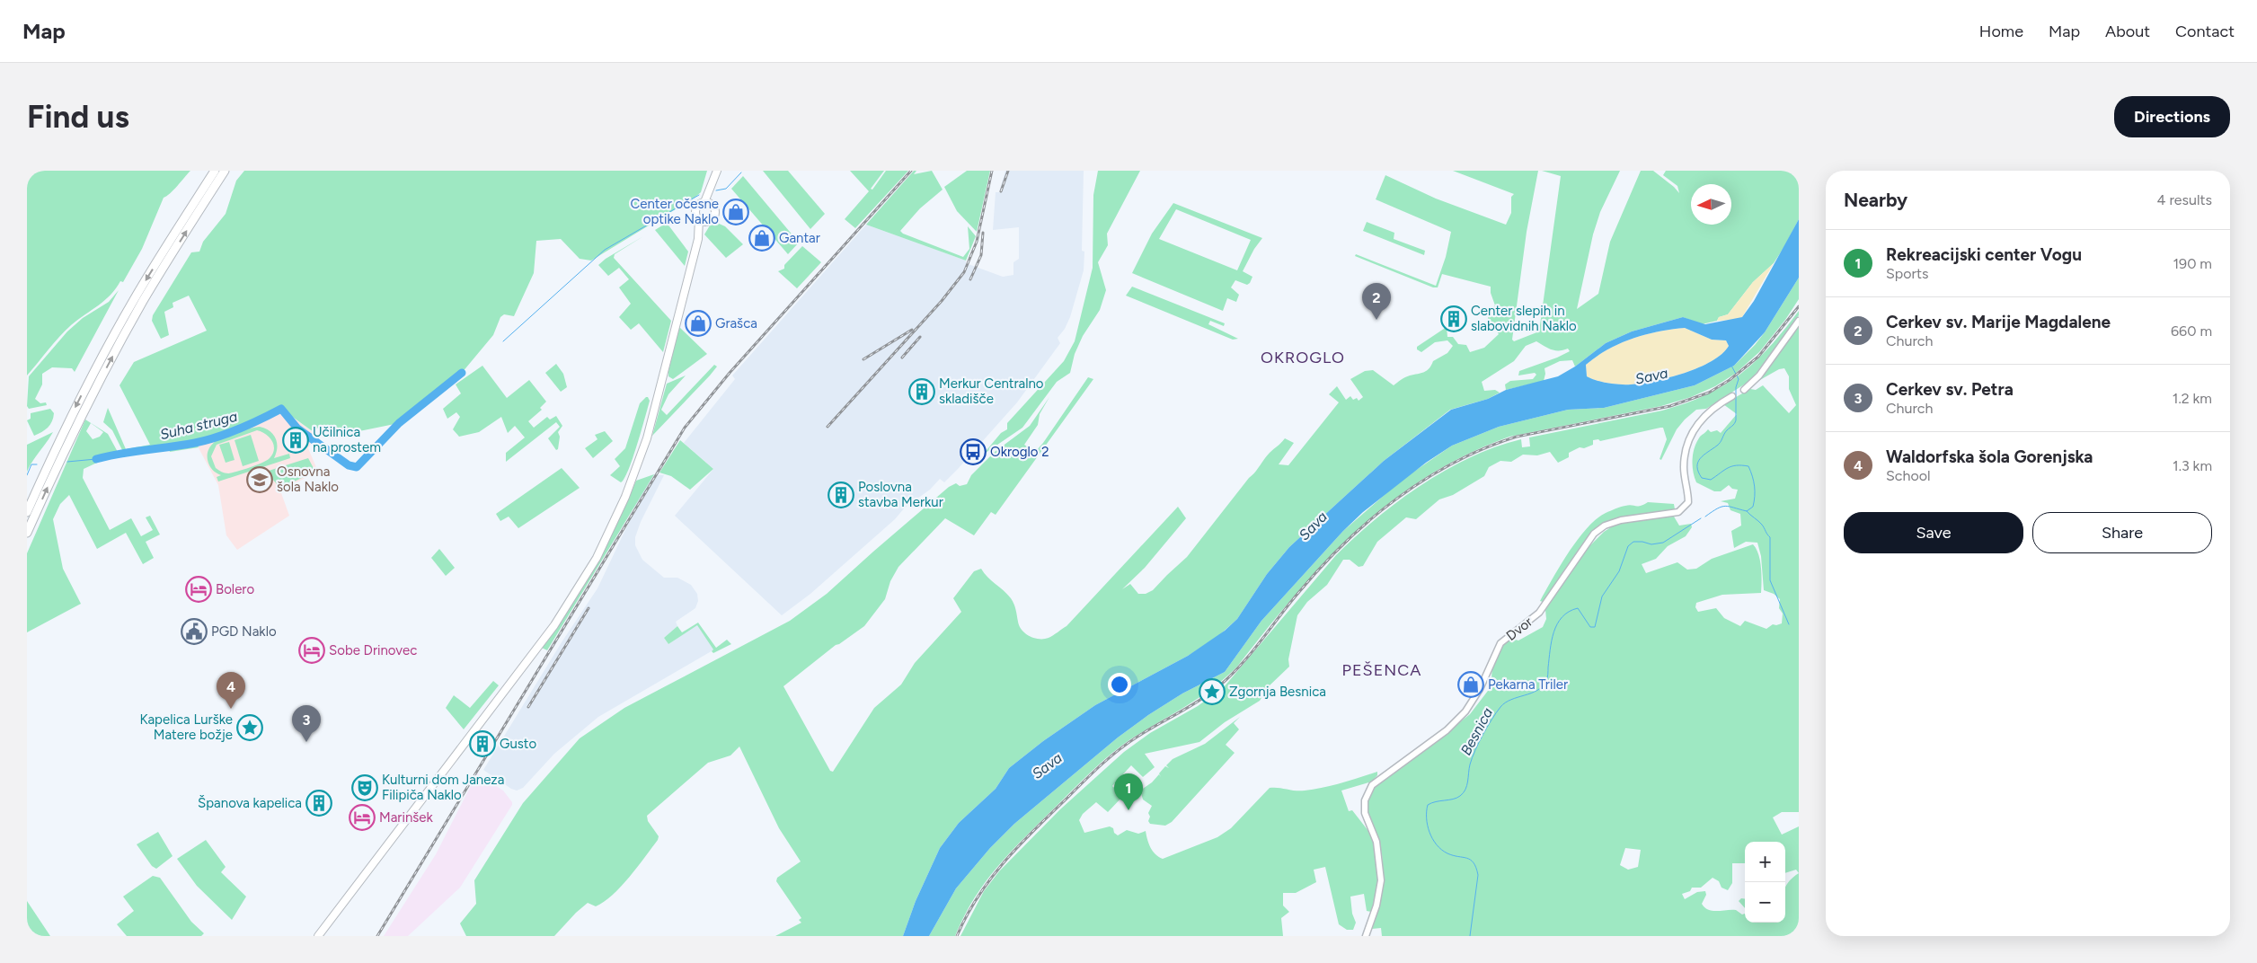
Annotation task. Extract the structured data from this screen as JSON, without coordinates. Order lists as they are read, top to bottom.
{
  "streets": {
    "street": ["Dvor"]
  },
  "districts": ["OKROGLO", "PEŠENCA"],
  "water": ["Sava", "Suha struga", "Besnica"],
  "places": {
    "shop": [
      "Center očesne optike Naklo",
      "Gantar",
      "Grašca",
      "Pekarna Triler"
    ],
    "building": [
      "Center slepih in slabovidnih Naklo",
      "Merkur Centralno skladišče",
      "Učilnica na prostem",
      "Poslovna stavba Merkur",
      "Gusto",
      "Španova kapelica"
    ],
    "bus stop": ["Okroglo 2"],
    "school or university": ["Osnovna šola Naklo"],
    "hotel": ["Bolero", "Sobe Drinovec", "Marinšek"],
    "public building": ["PGD Naklo"],
    "place": ["Zgornja Besnica", "Kapelica Lurške Matere božje"],
    "theatre": ["Kulturni dom Janeza Filipiča Naklo"]
  },
  "north": "left",
  "page": {
    "header": "Map",
    "nav": [
      "Home",
      "Map",
      "About",
      "Contact"
    ],
    "buttons": [
      "Directions",
      ["Save", "Share"]
    ],
    "title": "Find us",
    "heading": ["Nearby", "4 results"],
    "list": [
      {
        "mark": "1",
        "name": "Rekreacijski center Vogu",
        "note": "Sports",
        "value": "190 m"
      },
      {
        "mark": "2",
        "name": "Cerkev sv. Marije Magdalene",
        "note": "Church",
        "value": "660 m"
      },
      {
        "mark": "3",
        "name": "Cerkev sv. Petra",
        "note": "Church",
        "value": "1.2 km"
      },
      {
        "mark": "4",
        "name": "Waldorfska šola Gorenjska",
        "note": "School",
        "value": "1.3 km"
      }
    ],
    "pins": [
      "2",
      "4",
      "3",
      "1"
    ],
    "map_buttons": ["+", "−"]
  }
}
